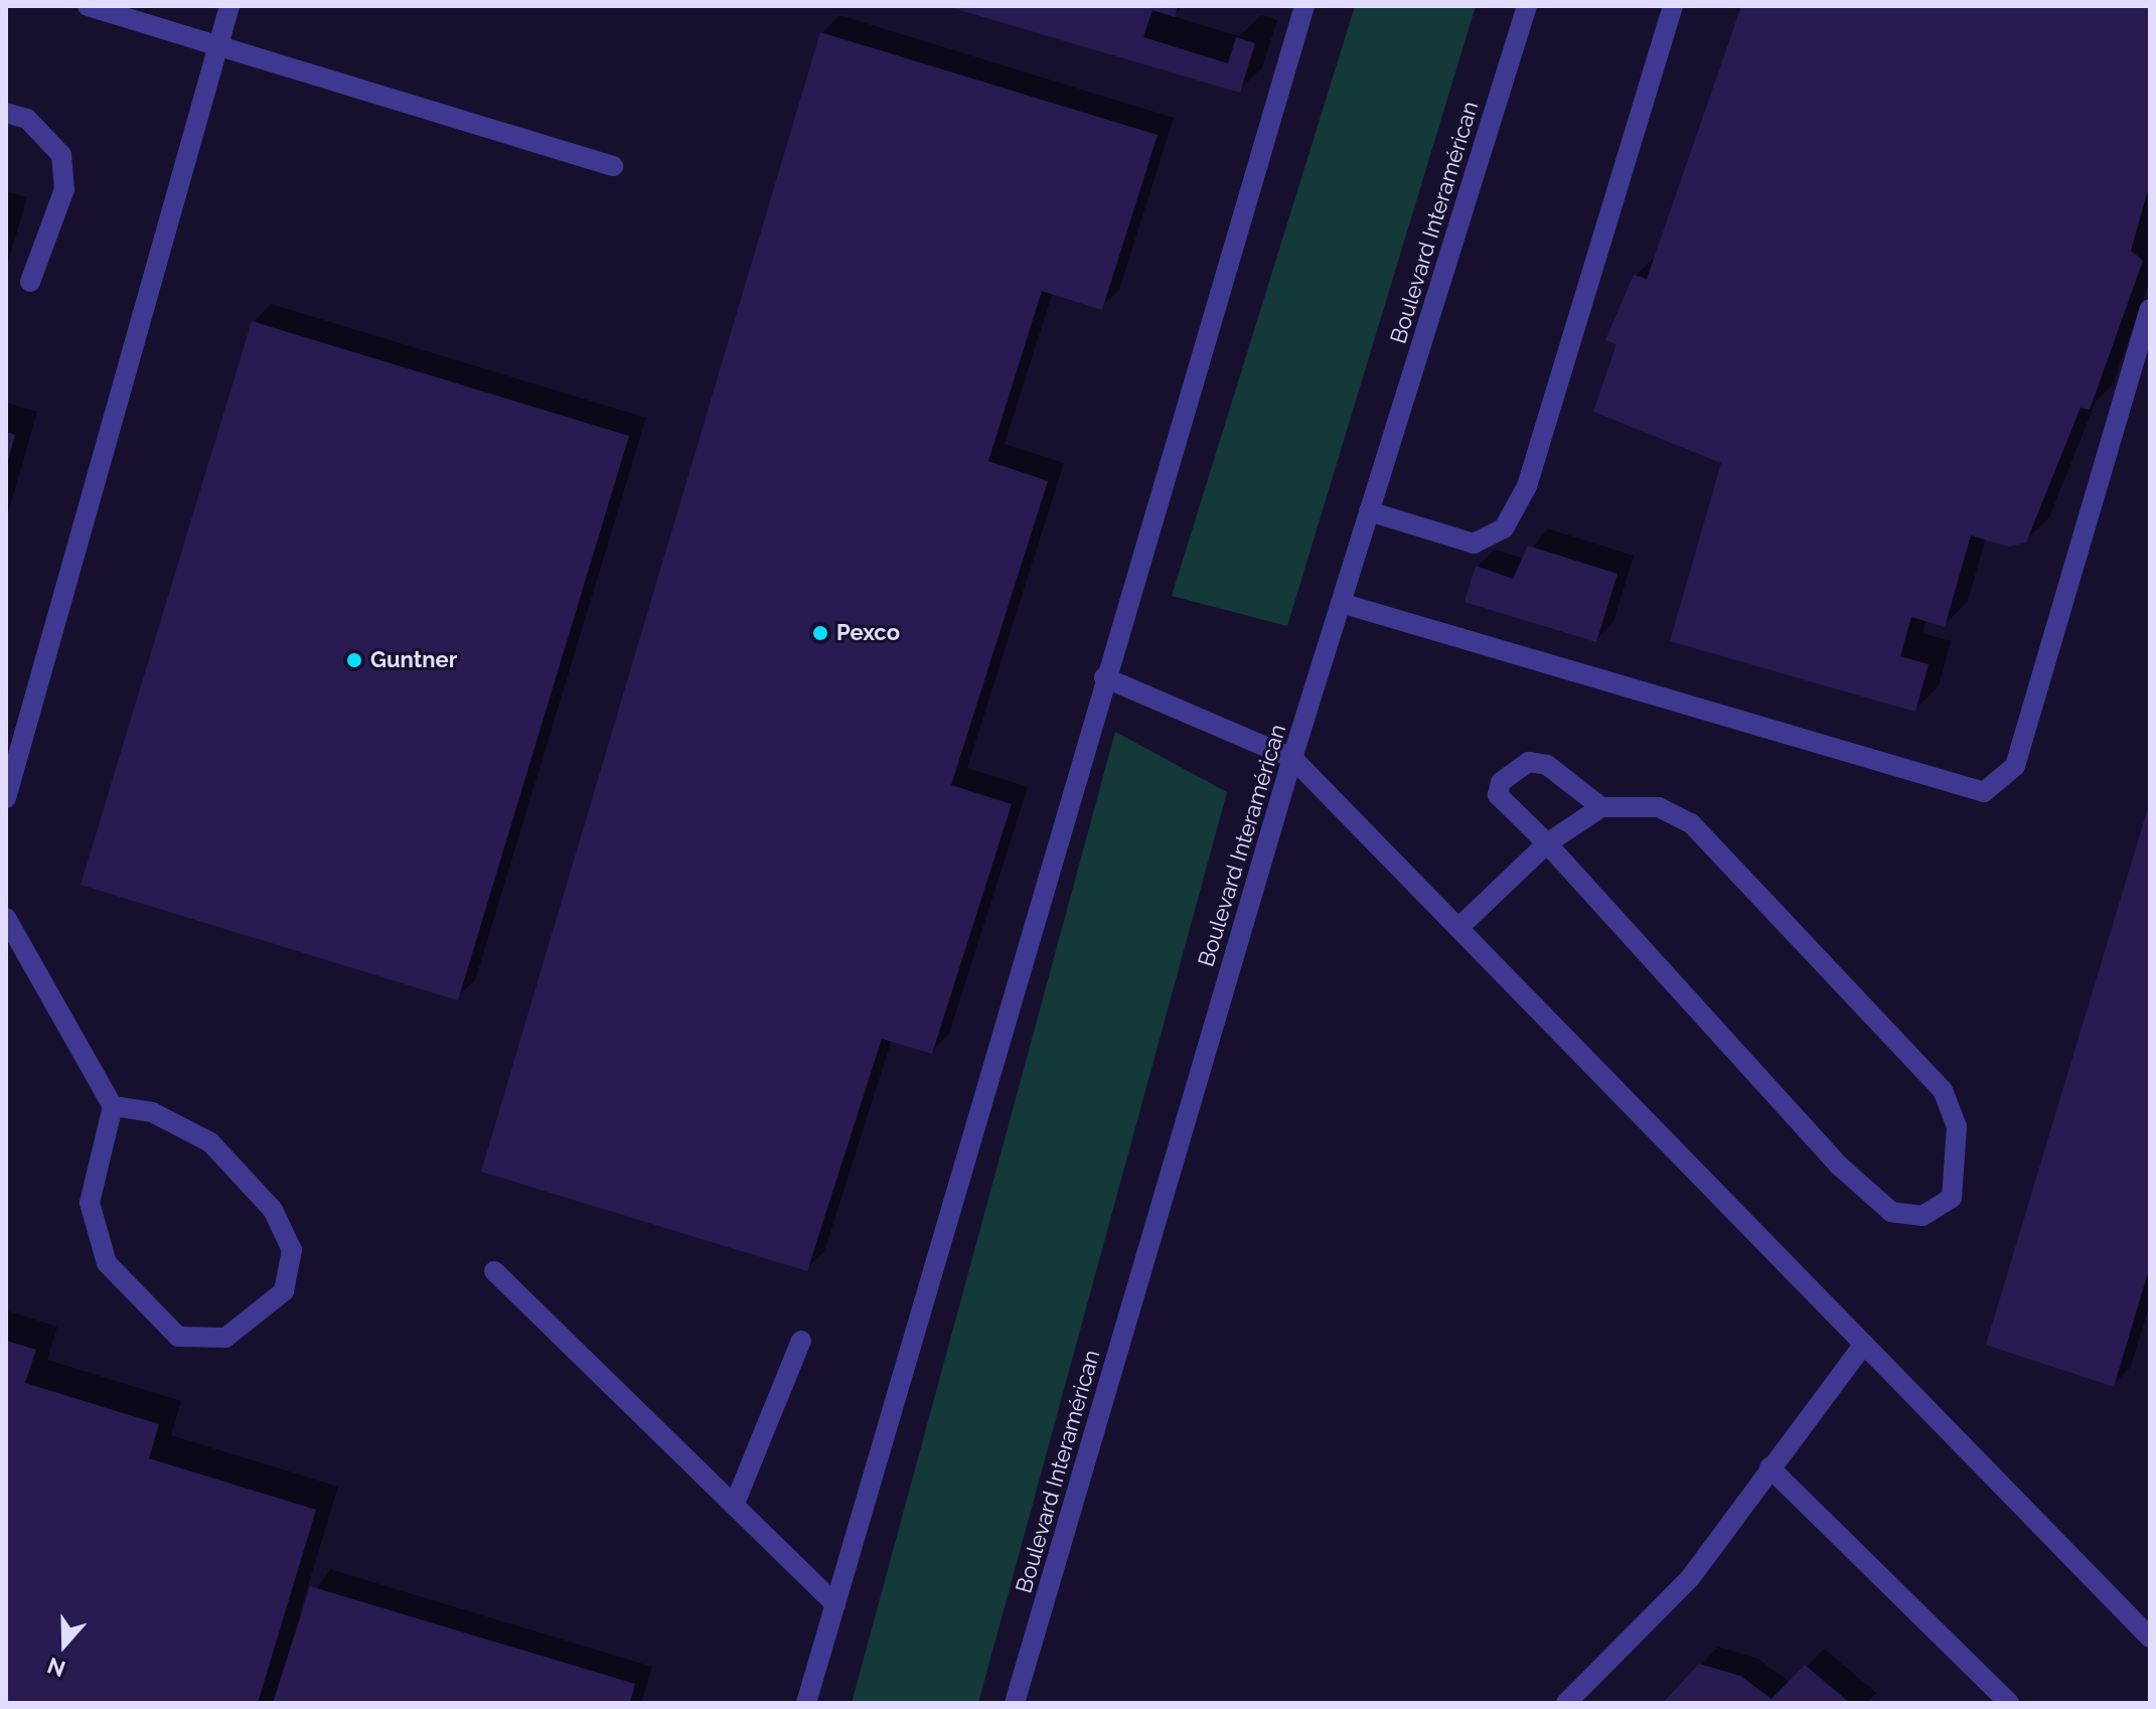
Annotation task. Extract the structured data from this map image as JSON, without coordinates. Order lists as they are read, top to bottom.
{
  "streets": {
    "street": ["Boulevard Interamérican"]
  },
  "places": ["Pexco", "Guntner"],
  "north": "bottom"
}
